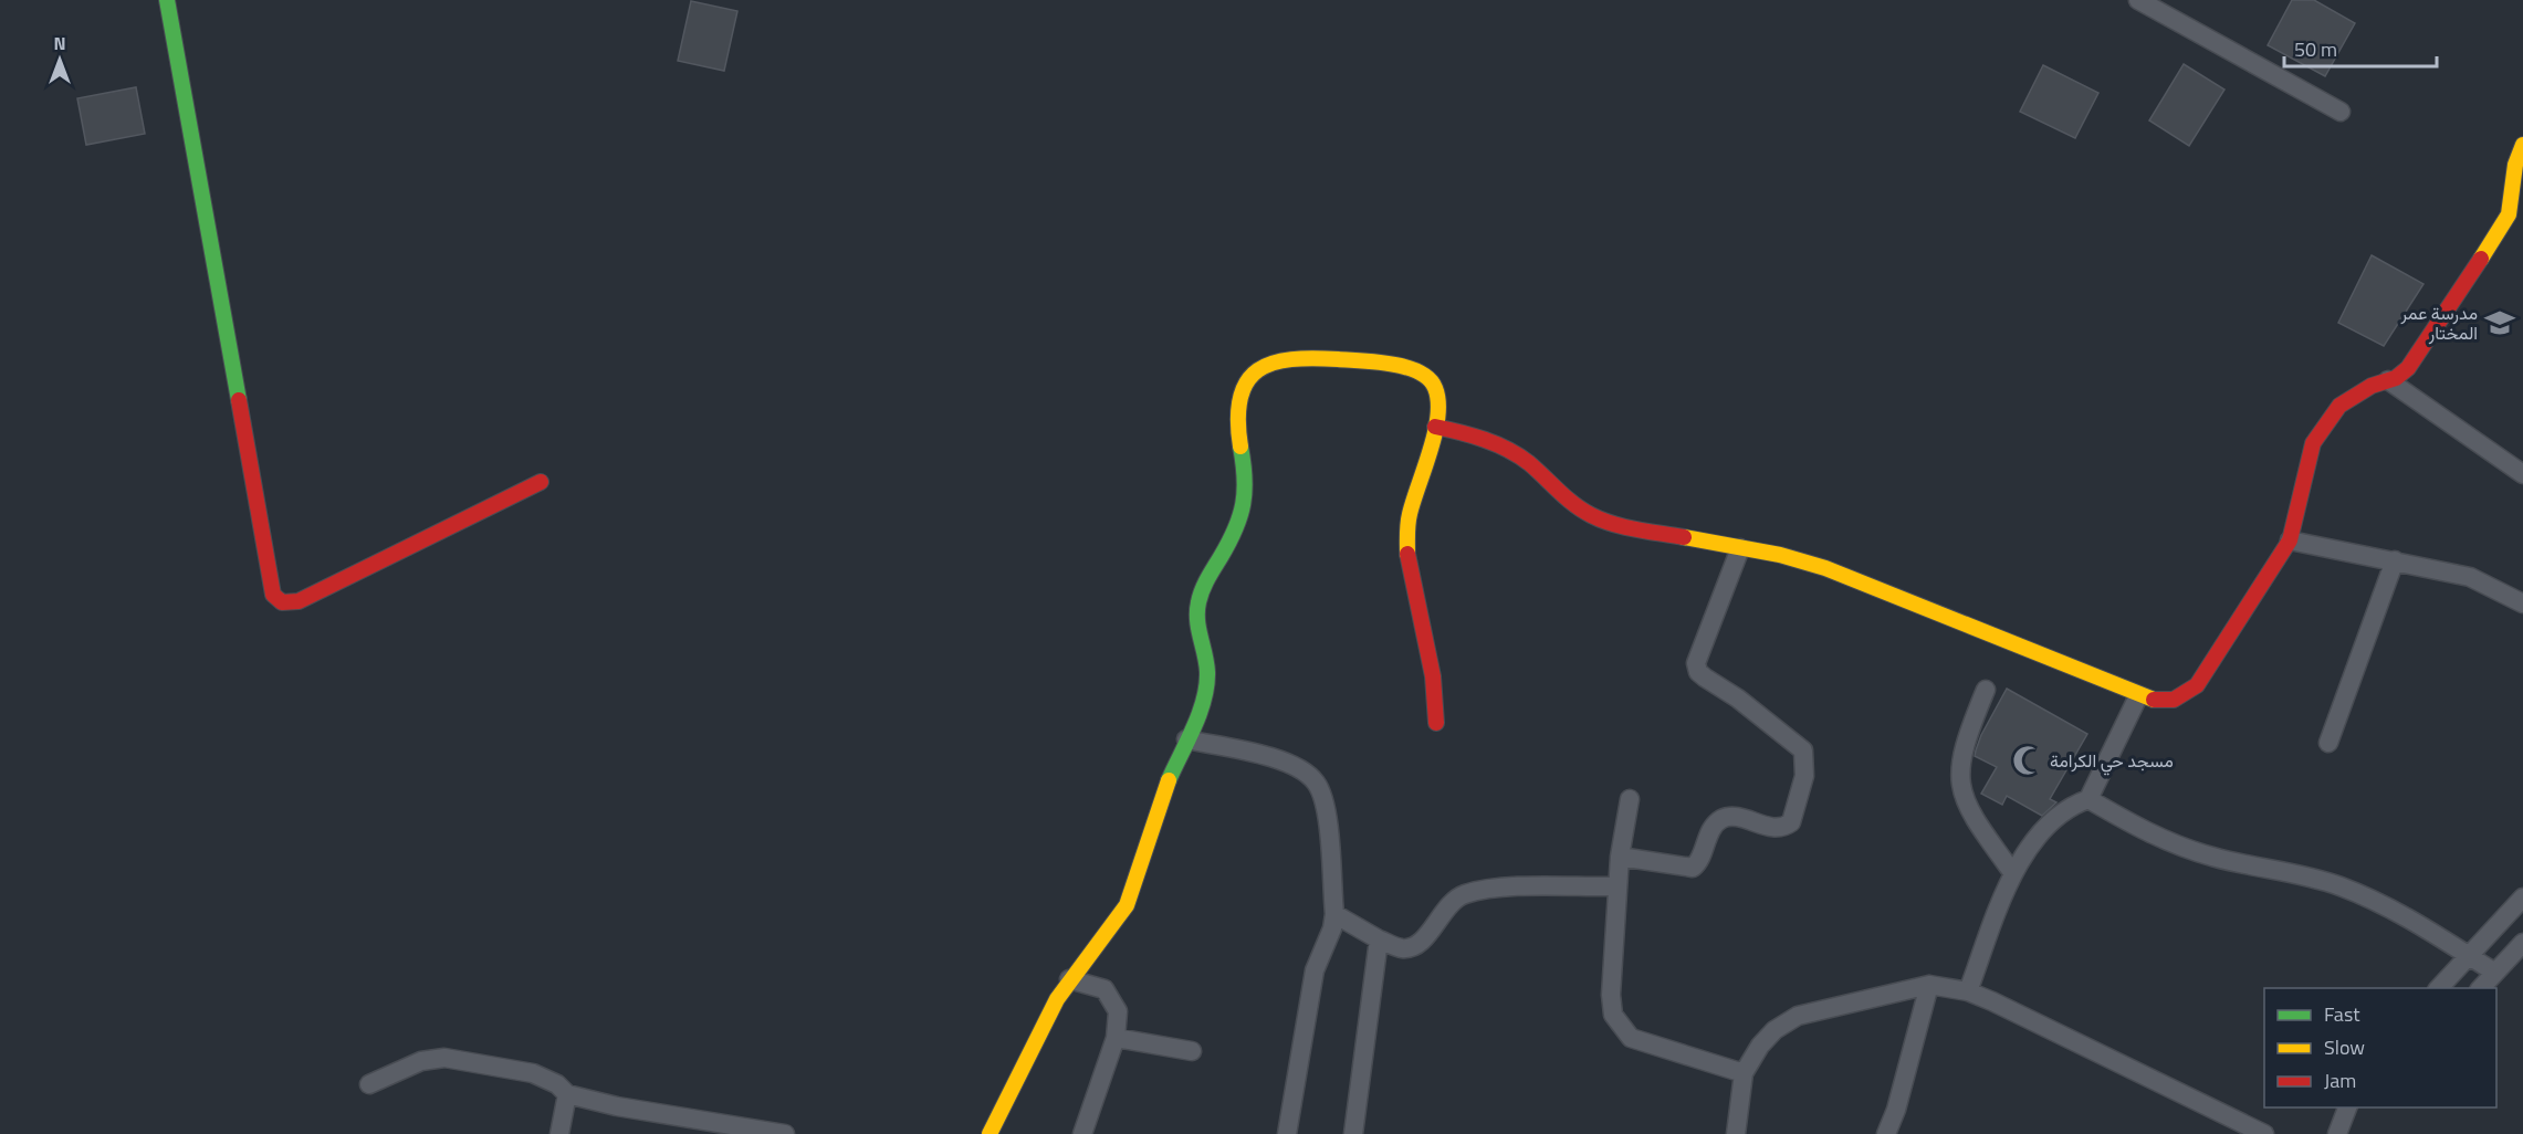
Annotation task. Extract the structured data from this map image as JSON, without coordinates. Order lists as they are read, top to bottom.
{
  "places": {
    "school or university": ["مدرسة عمر المختار"],
    "mosque": ["مسجد حي الكرامة"]
  },
  "legend": ["Fast", "Slow", "Jam"],
  "scale_bar": "50 m",
  "north": "top"
}
